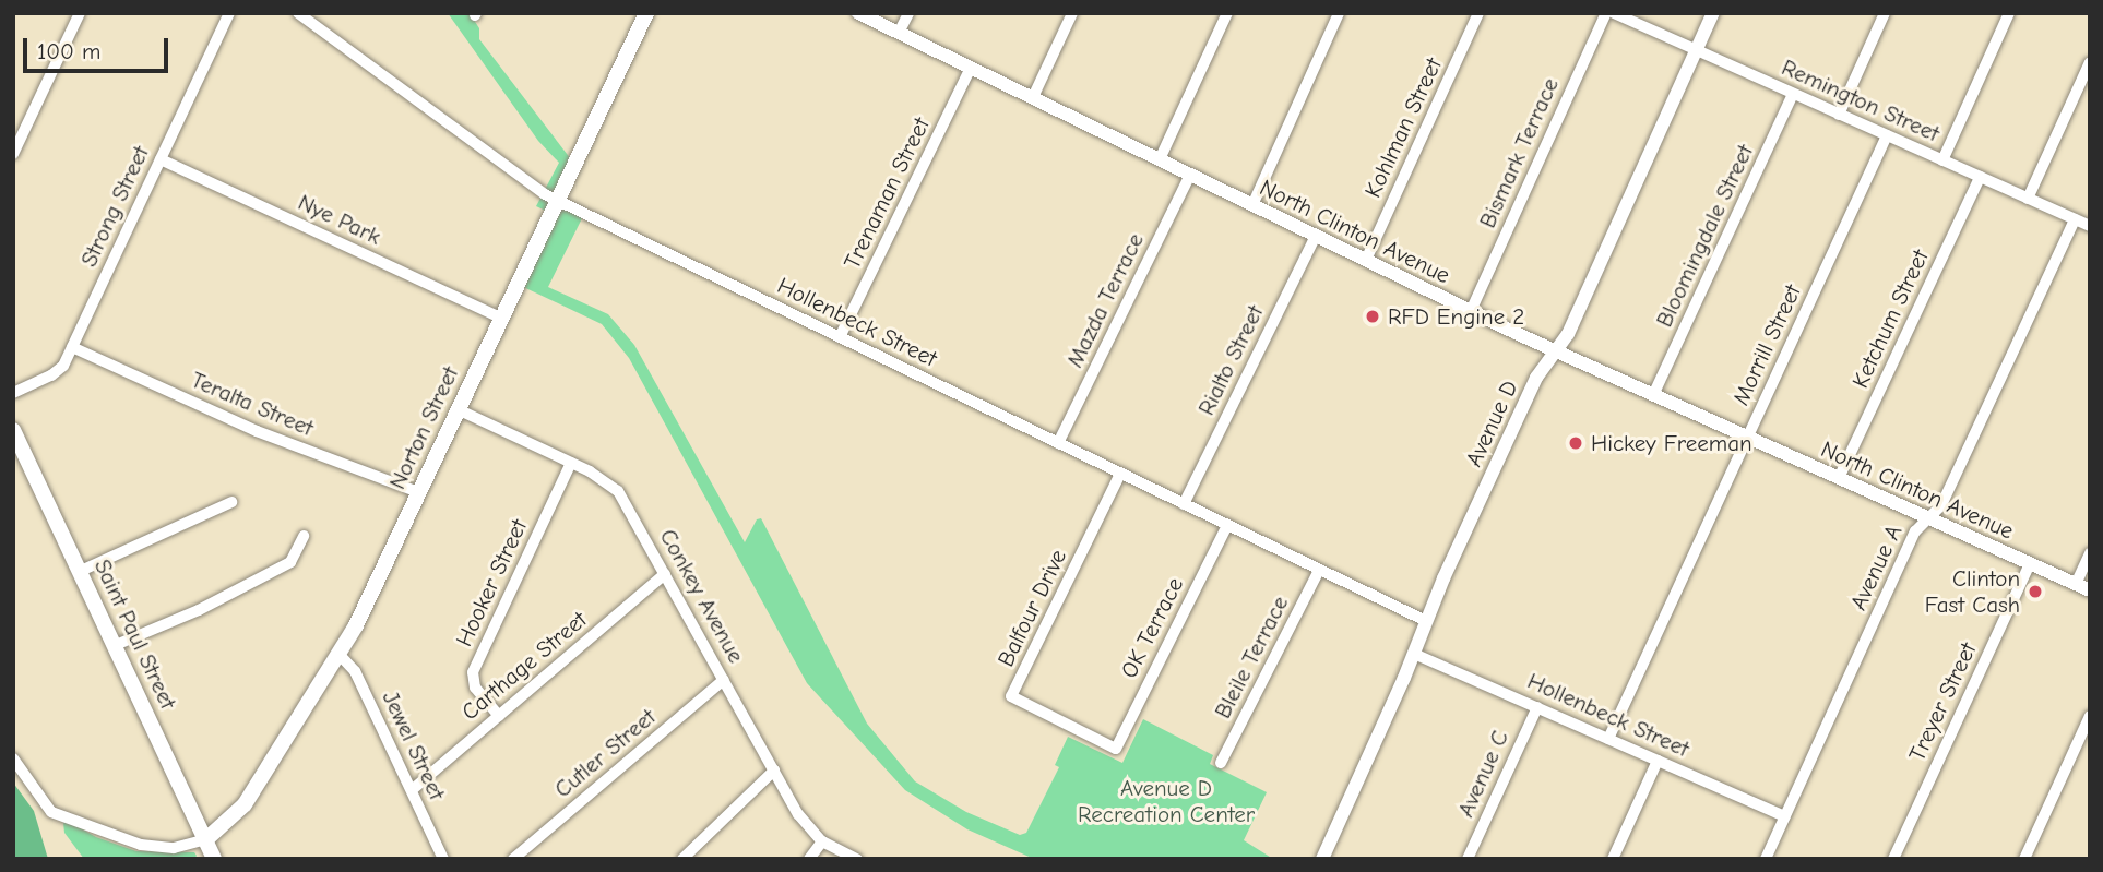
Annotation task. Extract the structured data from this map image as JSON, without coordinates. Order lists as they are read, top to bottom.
{
  "streets": {
    "main road": ["Norton Street", "Saint Paul Street"],
    "street": [
      "Remington Street",
      "Kohlman Street",
      "Bismark Terrace",
      "Trenaman Street",
      "Strong Street",
      "Nye Park",
      "North Clinton Avenue",
      "Bloomingdale Street",
      "Mazda Terrace",
      "Ketchum Street",
      "Hollenbeck Street",
      "Morrill Street",
      "Rialto Street",
      "Teralta Street",
      "Avenue D",
      "Avenue A",
      "Hooker Street",
      "Conkey Avenue",
      "Balfour Drive",
      "OK Terrace",
      "Bleile Terrace",
      "Carthage Street",
      "Treyer Street",
      "Jewel Street",
      "Cutler Street",
      "Avenue C"
    ]
  },
  "crossings": [
    ["Remington Street", "Bloomingdale Street"],
    ["Remington Street", "Ketchum Street"],
    ["Remington Street", "Morrill Street"],
    ["Remington Street", "Avenue D"],
    ["Remington Street", "Avenue A"],
    ["Kohlman Street", "North Clinton Avenue"],
    ["Bismark Terrace", "North Clinton Avenue"],
    ["Trenaman Street", "North Clinton Avenue"],
    ["Trenaman Street", "Hollenbeck Street"],
    ["Strong Street", "Nye Park"],
    ["Strong Street", "Teralta Street"],
    ["Nye Park", "Norton Street"],
    ["North Clinton Avenue", "Bloomingdale Street"],
    ["North Clinton Avenue", "Mazda Terrace"],
    ["North Clinton Avenue", "Ketchum Street"],
    ["North Clinton Avenue", "Morrill Street"],
    ["North Clinton Avenue", "Rialto Street"],
    ["North Clinton Avenue", "Avenue D"],
    ["North Clinton Avenue", "Avenue A"],
    ["North Clinton Avenue", "Treyer Street"],
    ["Mazda Terrace", "Hollenbeck Street"],
    ["Hollenbeck Street", "Morrill Street"],
    ["Hollenbeck Street", "Rialto Street"],
    ["Hollenbeck Street", "Avenue D"],
    ["Hollenbeck Street", "Norton Street"],
    ["Hollenbeck Street", "Avenue A"],
    ["Hollenbeck Street", "Balfour Drive"],
    ["Hollenbeck Street", "OK Terrace"],
    ["Hollenbeck Street", "Bleile Terrace"],
    ["Hollenbeck Street", "Avenue C"],
    ["Teralta Street", "Norton Street"],
    ["Norton Street", "Conkey Avenue"],
    ["Norton Street", "Saint Paul Street"],
    ["Norton Street", "Jewel Street"],
    ["Hooker Street", "Conkey Avenue"],
    ["Hooker Street", "Carthage Street"],
    ["Conkey Avenue", "Carthage Street"],
    ["Conkey Avenue", "Cutler Street"],
    ["Balfour Drive", "OK Terrace"],
    ["Carthage Street", "Jewel Street"]
  ],
  "parks": ["Avenue D Recreation Center"],
  "places": ["RFD Engine 2", "Hickey Freeman", "Clinton Fast Cash"],
  "scale_bar": "100 m"
}
